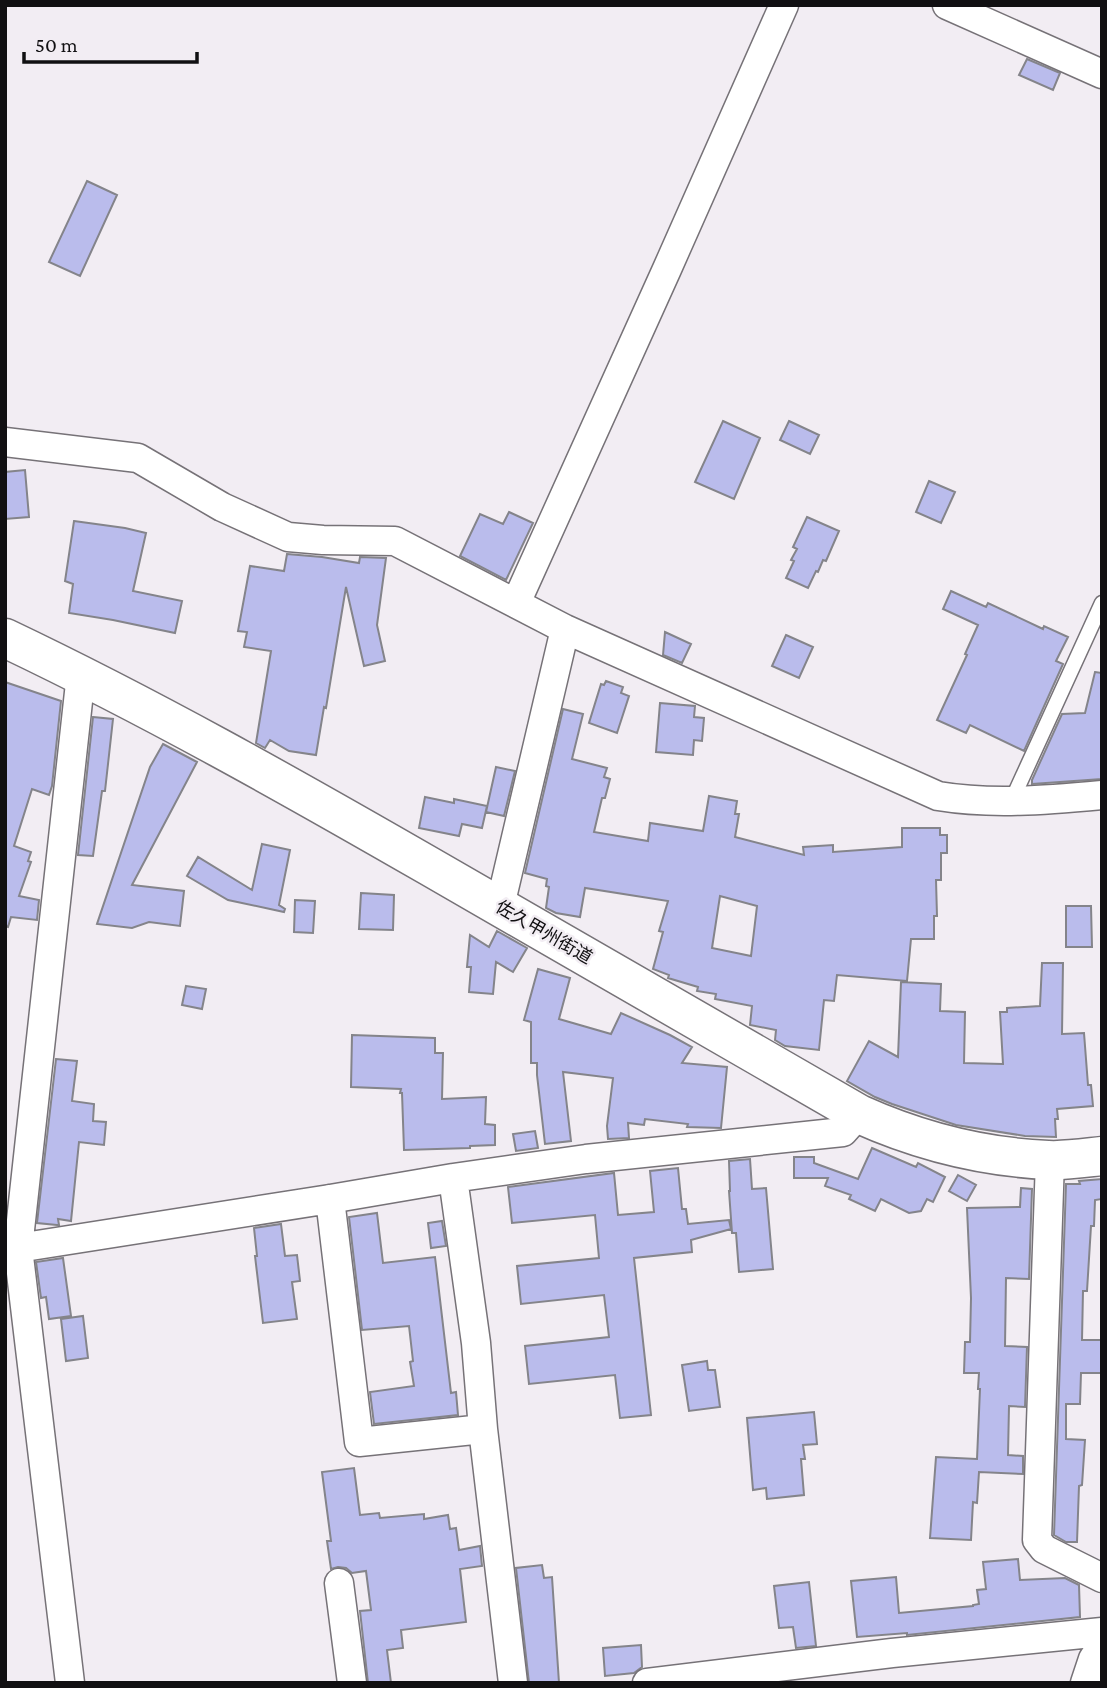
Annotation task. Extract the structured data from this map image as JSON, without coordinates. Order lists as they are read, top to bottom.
{
  "streets": {
    "street": ["佐久甲州街道"]
  },
  "scale_bar": "50 m"
}
